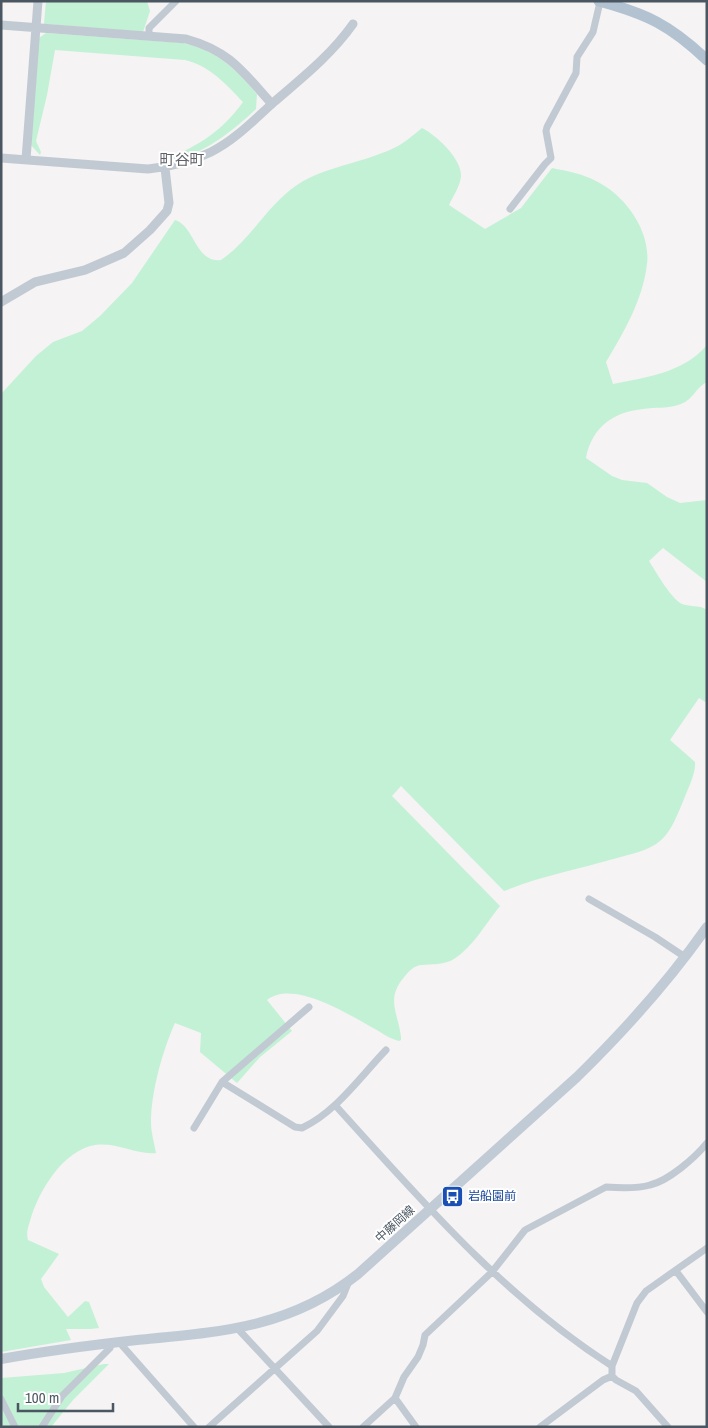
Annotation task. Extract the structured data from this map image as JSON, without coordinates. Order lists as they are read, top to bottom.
{
  "streets": {
    "main road": ["中藤岡線"]
  },
  "districts": ["町谷町"],
  "places": {
    "bus stop": ["岩船園前"]
  },
  "scale_bar": "100 m"
}
